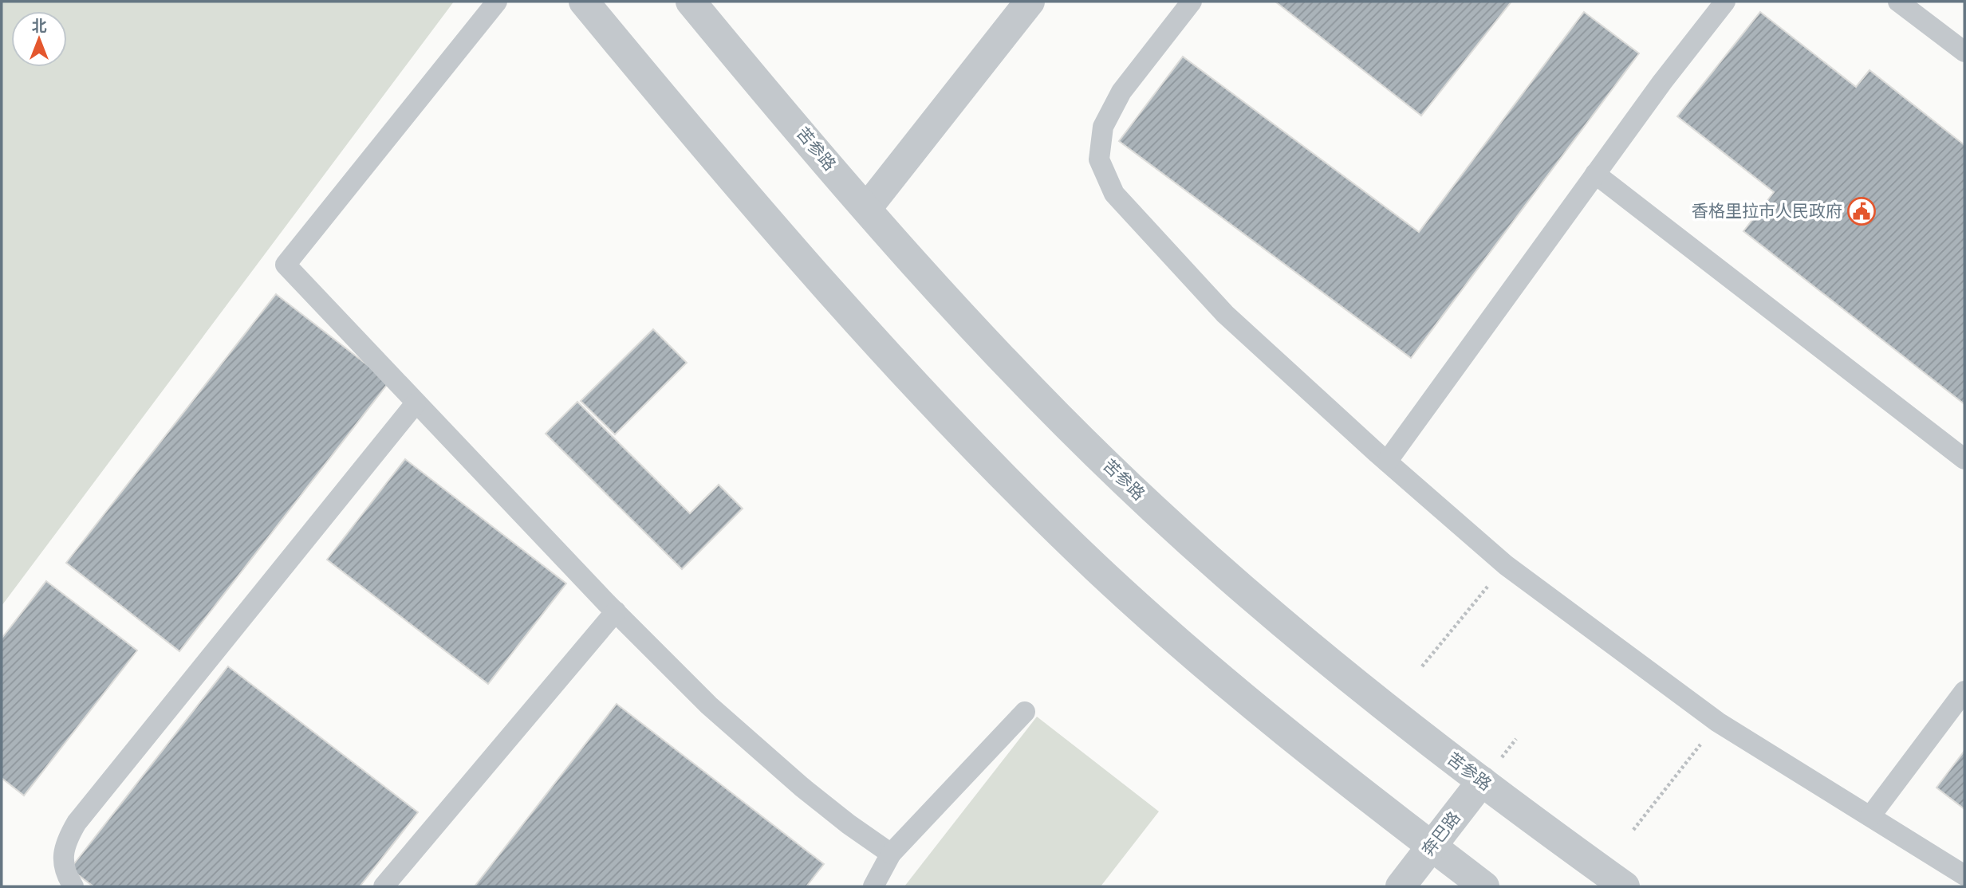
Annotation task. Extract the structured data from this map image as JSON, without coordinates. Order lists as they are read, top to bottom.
{
  "streets": {
    "street": ["苦参路", "奔巴路"]
  },
  "crossings": [
    ["苦参路", "奔巴路"]
  ],
  "places": {
    "public building": ["香格里拉市人民政府"]
  },
  "north": "top"
}
